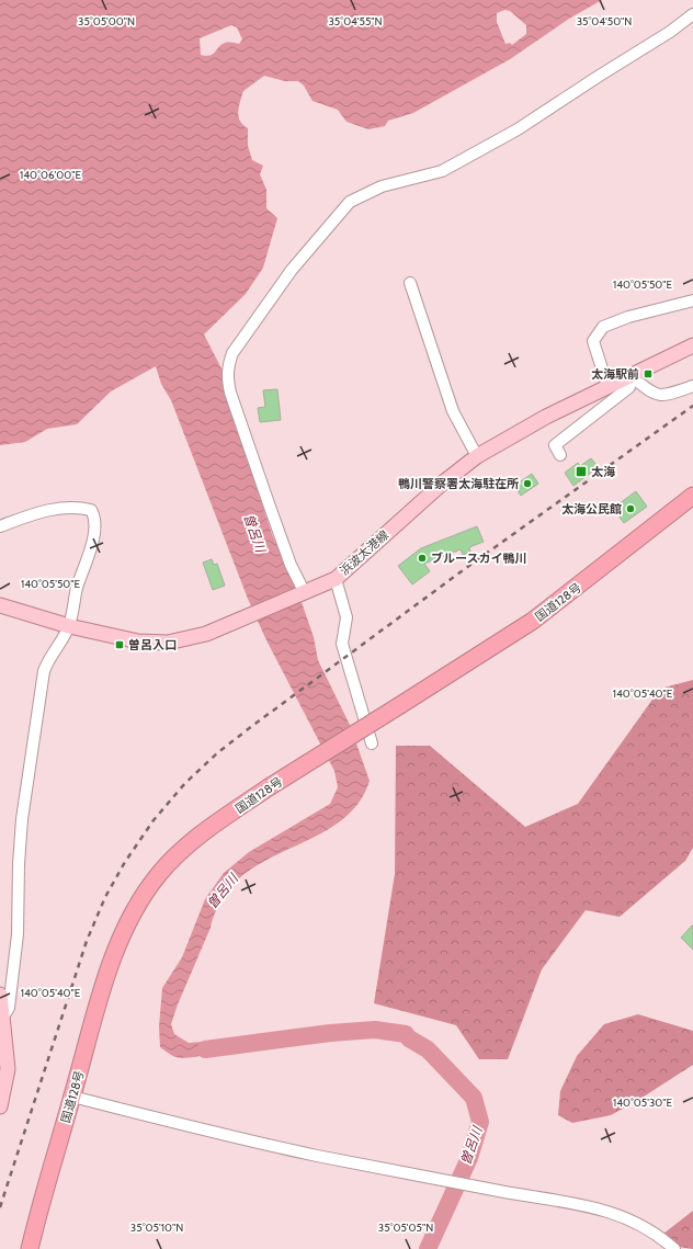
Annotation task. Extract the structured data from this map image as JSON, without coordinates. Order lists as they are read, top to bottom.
{
  "streets": {
    "highway": ["国道128号"],
    "main road": ["浜波太港線"]
  },
  "water": ["曽呂川"],
  "places": {
    "transit": ["太海駅前", "太海", "曽呂入口"],
    "other": ["鴨川警察署太海駐在所", "太海公民館", "ブルースカイ鴨川"]
  },
  "coordinates": [
    "35°05'00\"N",
    "35°04'55\"N",
    "35°04'50\"N",
    "140°06'00\"E",
    "140°05'50\"E",
    "140°05'40\"E",
    "140°05'30\"E",
    "35°05'10\"N",
    "35°05'05\"N"
  ]
}
